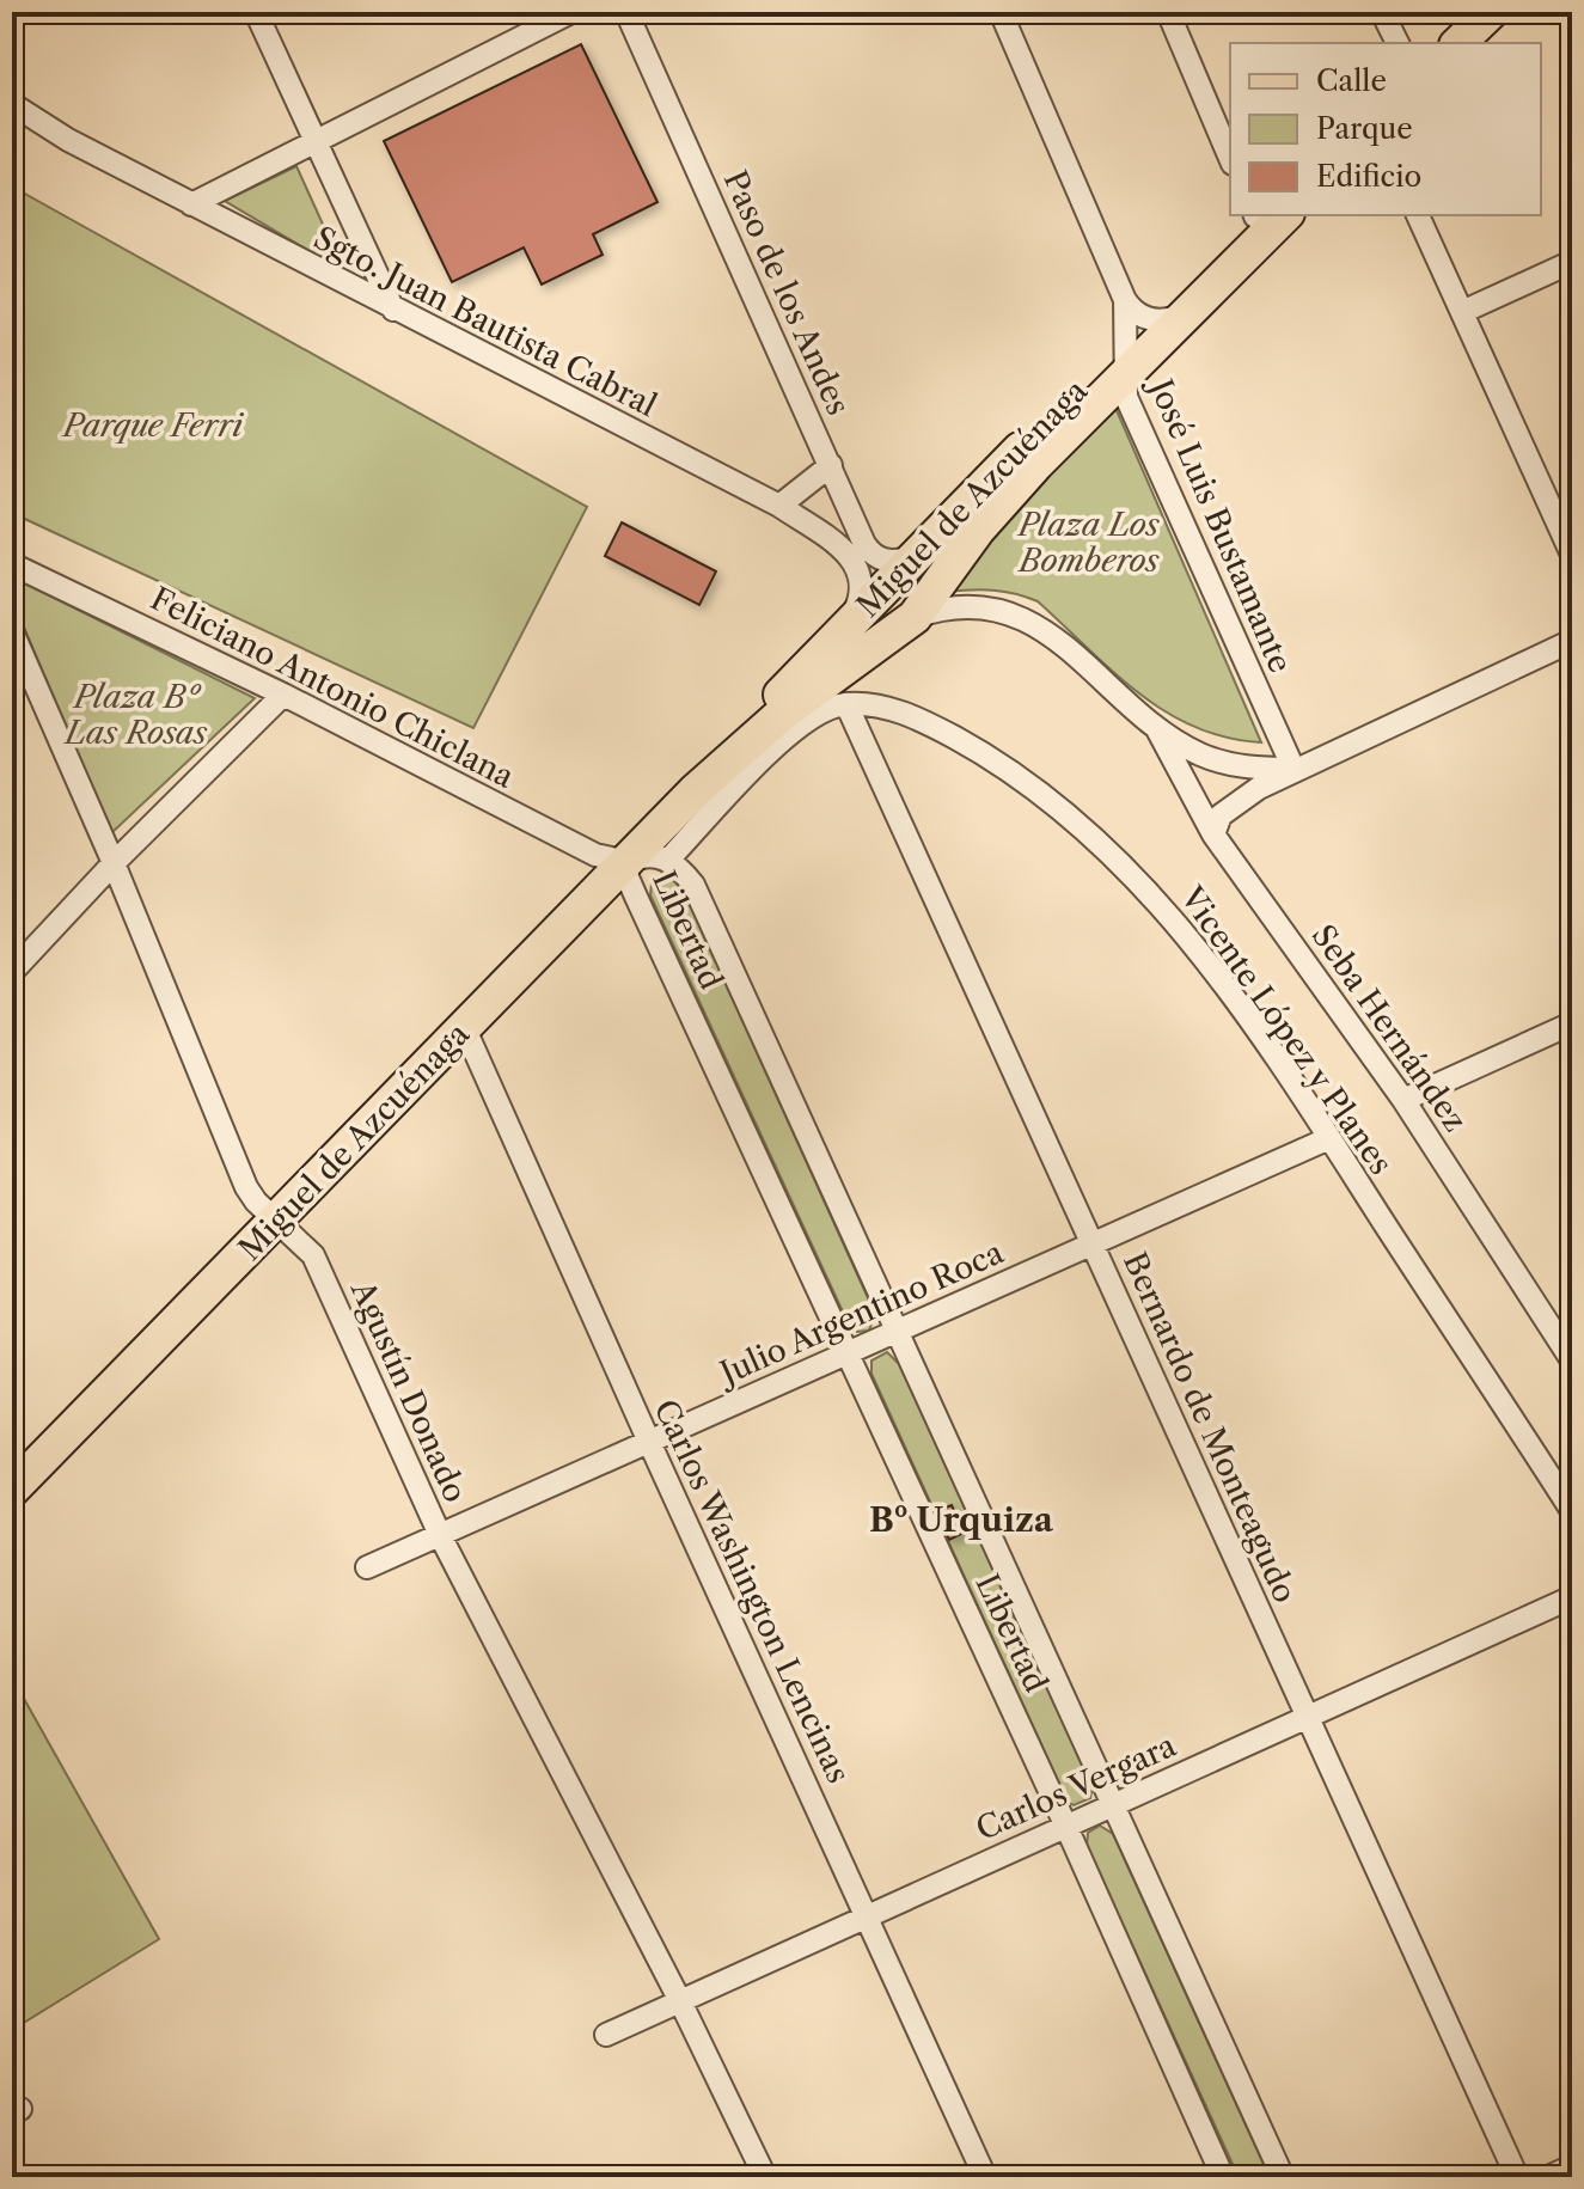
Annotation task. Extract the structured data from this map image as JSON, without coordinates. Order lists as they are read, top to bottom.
{
  "streets": {
    "main road": ["Miguel de Azcuénaga"],
    "street": [
      "Paso de los Andes",
      "Sgto. Juan Bautista Cabral",
      "José Luis Bustamante",
      "Feliciano Antonio Chiclana",
      "Libertad",
      "Seba Hernández",
      "Vicente López y Planes",
      "Julio Argentino Roca",
      "Agustín Donado",
      "Bernardo de Monteagudo",
      "Carlos Washington Lencinas",
      "Carlos Vergara"
    ]
  },
  "crossings": [
    ["Paso de los Andes", "Miguel de Azcuénaga"],
    ["Sgto. Juan Bautista Cabral", "Miguel de Azcuénaga"],
    ["Miguel de Azcuénaga", "José Luis Bustamante"],
    ["Miguel de Azcuénaga", "Feliciano Antonio Chiclana"],
    ["Miguel de Azcuénaga", "Libertad"],
    ["Miguel de Azcuénaga", "Seba Hernández"],
    ["Miguel de Azcuénaga", "Agustín Donado"],
    ["Miguel de Azcuénaga", "Carlos Washington Lencinas"],
    ["José Luis Bustamante", "Seba Hernández"],
    ["Feliciano Antonio Chiclana", "Libertad"],
    ["Libertad", "Julio Argentino Roca"],
    ["Libertad", "Carlos Vergara"],
    ["Vicente López y Planes", "Julio Argentino Roca"],
    ["Vicente López y Planes", "Bernardo de Monteagudo"],
    ["Julio Argentino Roca", "Agustín Donado"],
    ["Julio Argentino Roca", "Bernardo de Monteagudo"],
    ["Julio Argentino Roca", "Carlos Washington Lencinas"],
    ["Agustín Donado", "Carlos Vergara"],
    ["Bernardo de Monteagudo", "Carlos Vergara"],
    ["Carlos Washington Lencinas", "Carlos Vergara"]
  ],
  "districts": ["Bº Urquiza"],
  "parks": ["Parque Ferri", "Plaza Los Bomberos", "Plaza Bº Las Rosas"],
  "legend": ["Calle", "Parque", "Edificio"]
}
